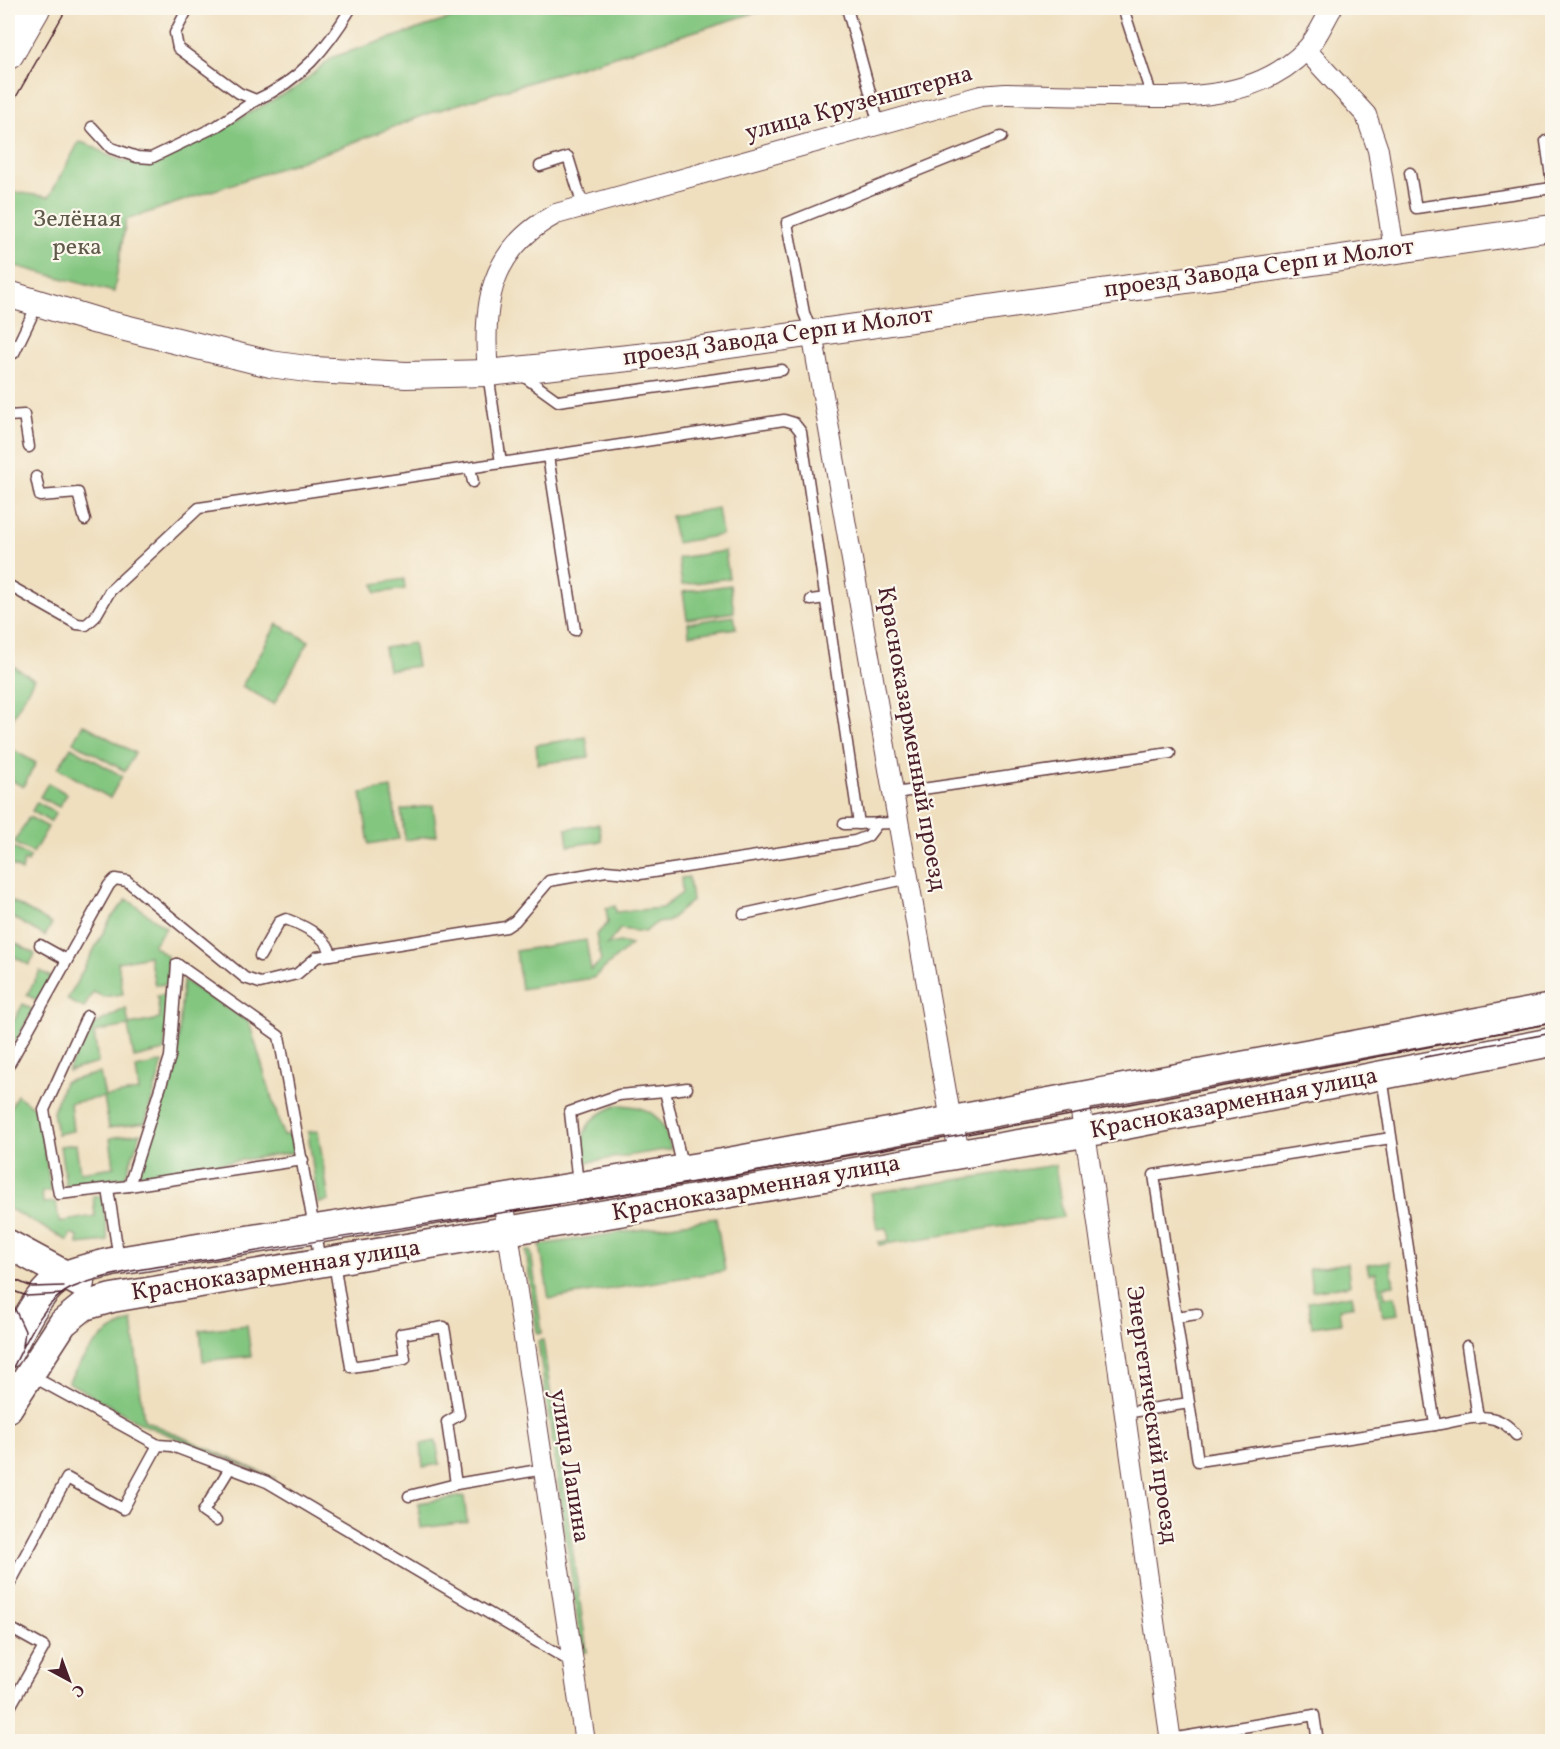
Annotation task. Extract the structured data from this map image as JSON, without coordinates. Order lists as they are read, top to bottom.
{
  "streets": {
    "main road": ["Красноказарменная улица"],
    "street": [
      "улица Крузенштерна",
      "проезд Завода Серп и Молот",
      "Красноказарменный проезд",
      "Энергетический проезд",
      "улица Лапина"
    ]
  },
  "crossings": [
    ["улица Крузенштерна", "проезд Завода Серп и Молот"],
    ["проезд Завода Серп и Молот", "Красноказарменный проезд"],
    ["Красноказарменный проезд", "Красноказарменная улица"],
    ["Красноказарменная улица", "Энергетический проезд"],
    ["Красноказарменная улица", "улица Лапина"]
  ],
  "parks": ["Зелёная река"],
  "north": "bottom right"
}
